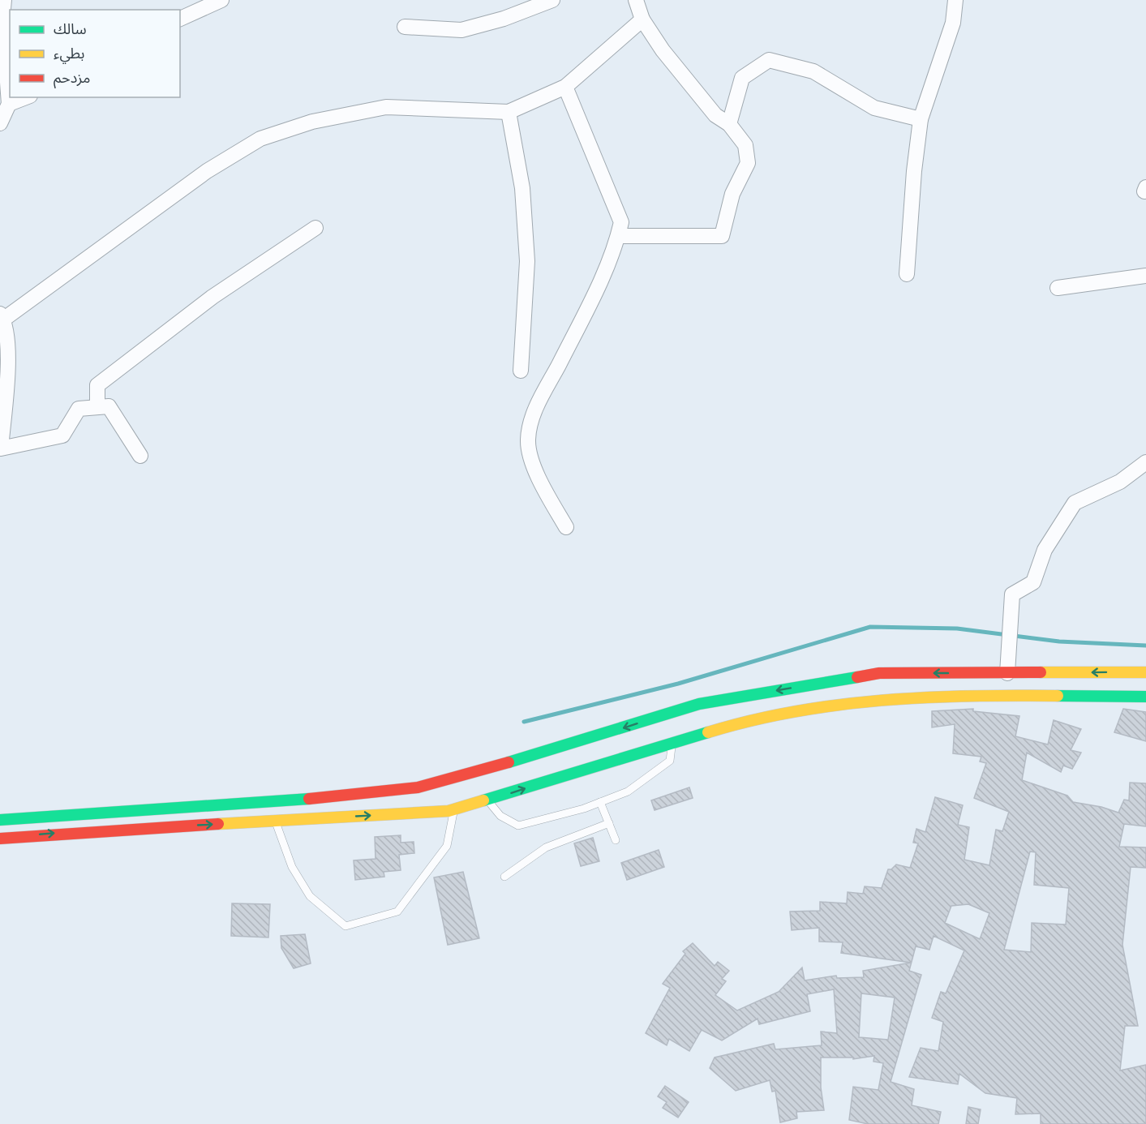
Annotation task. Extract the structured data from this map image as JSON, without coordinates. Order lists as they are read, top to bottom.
{
  "legend": ["سالك", "بطيء", "مزدحم"]
}
